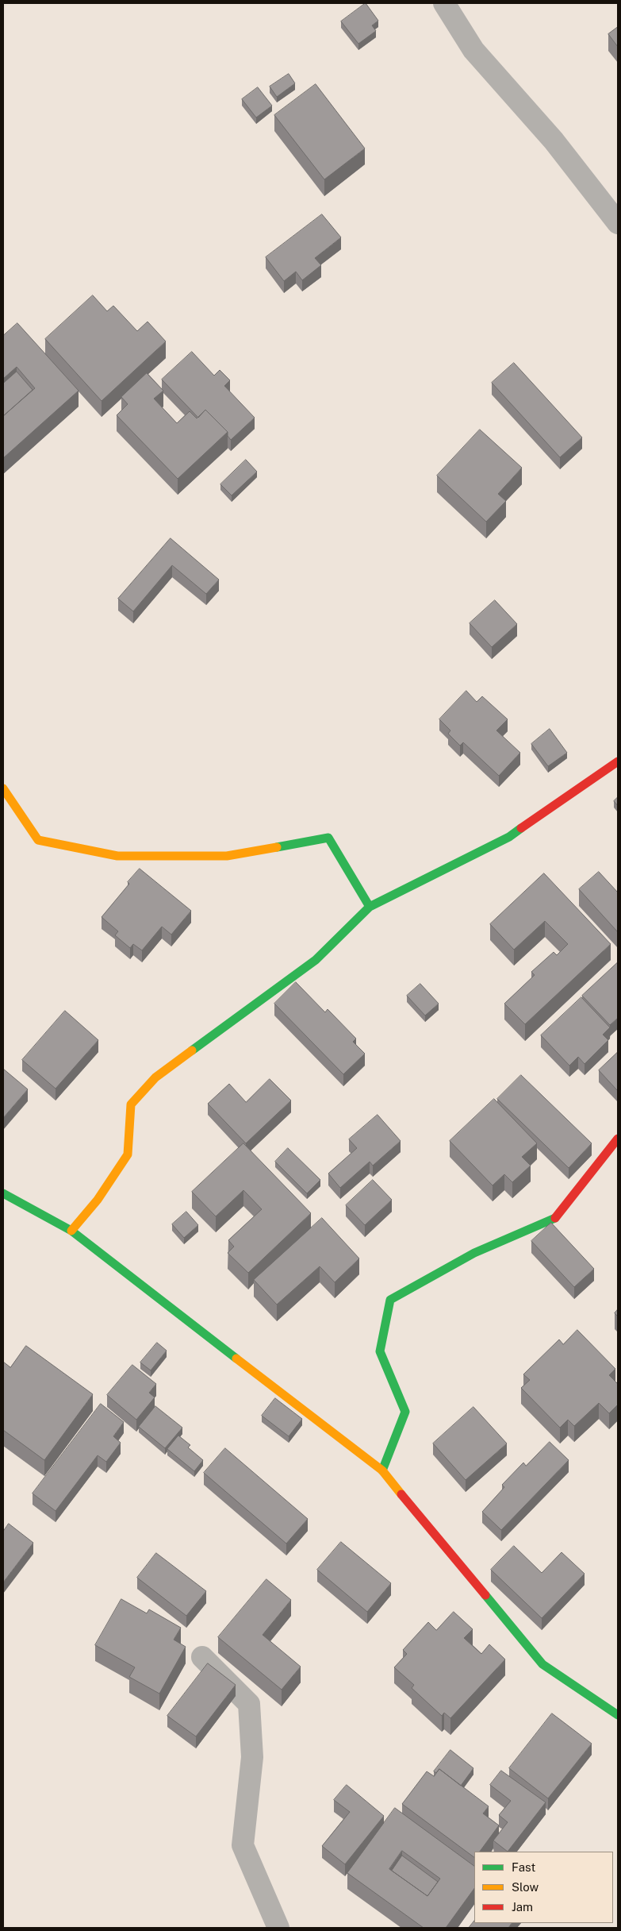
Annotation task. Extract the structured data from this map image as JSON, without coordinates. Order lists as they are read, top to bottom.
{
  "legend": ["Fast", "Slow", "Jam"]
}
